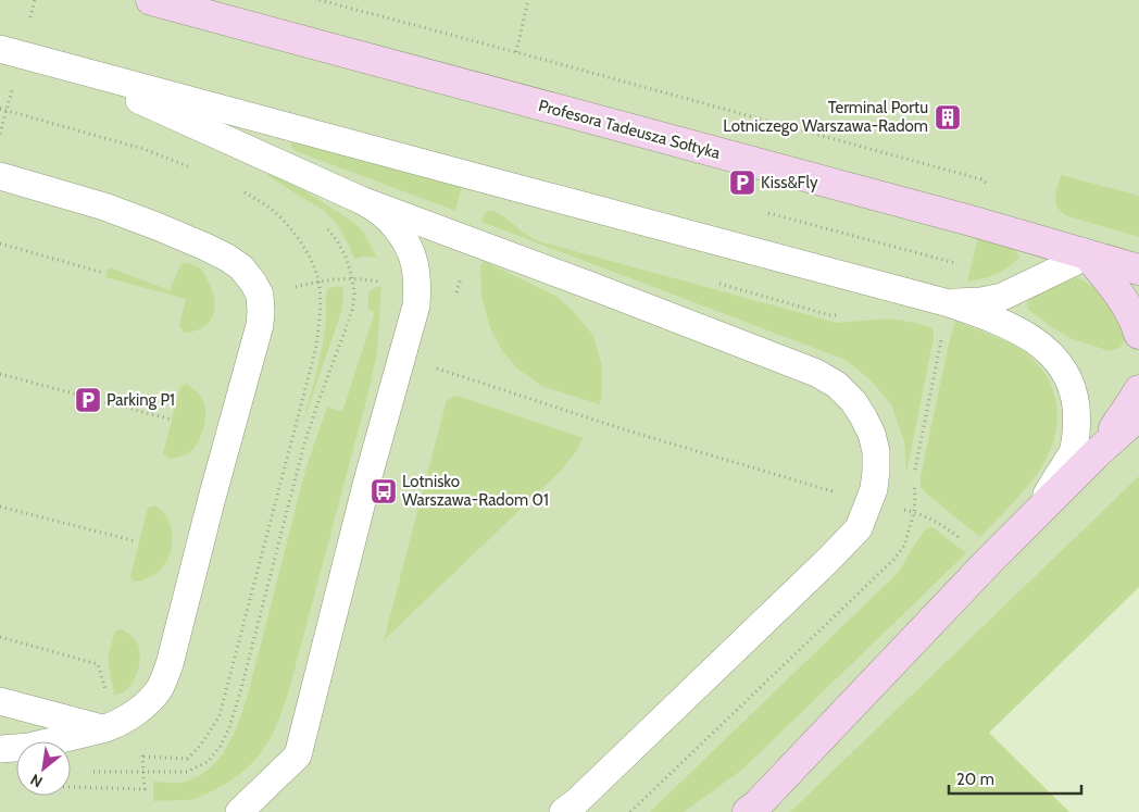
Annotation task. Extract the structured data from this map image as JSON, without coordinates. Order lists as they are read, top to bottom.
{
  "streets": {
    "street": ["Profesora Tadeusza Sołtyka"]
  },
  "places": {
    "building": ["Terminal Portu Lotniczego Warszawa-Radom"],
    "parking": ["Kiss&Fly", "Parking P1"],
    "bus stop": ["Lotnisko Warszawa-Radom 01"]
  },
  "scale_bar": "20 m",
  "north": "bottom left"
}
